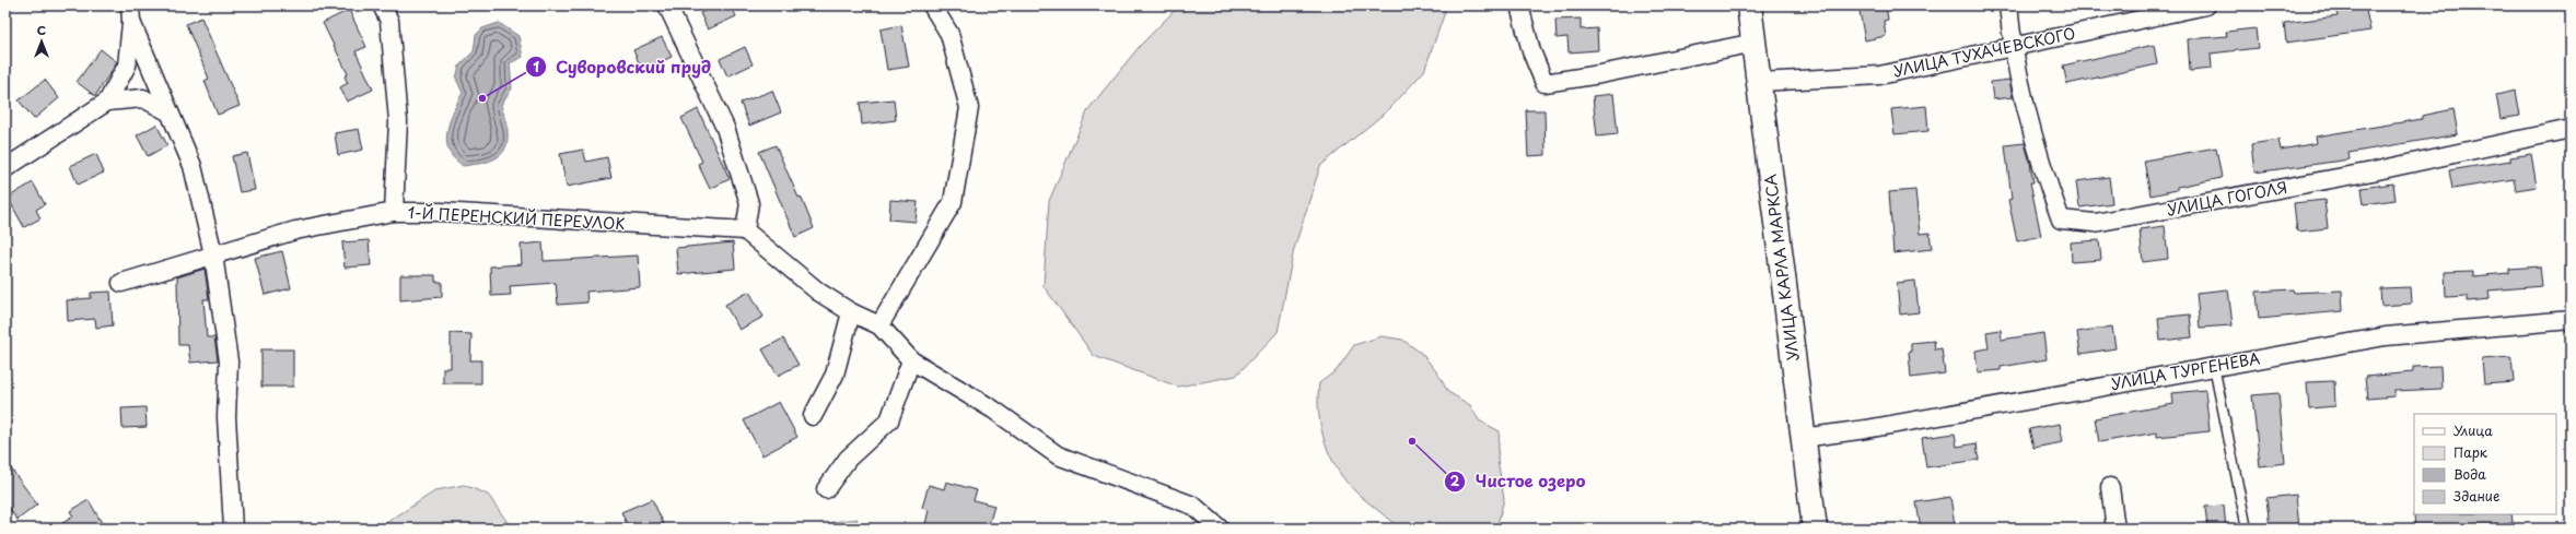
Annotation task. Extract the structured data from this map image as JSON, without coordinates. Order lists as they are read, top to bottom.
{
  "streets": {
    "main road": ["УЛИЦА КАРЛА МАРКСА"],
    "street": [
      "УЛИЦА ТУХАЧЕВСКОГО",
      "УЛИЦА ГОГОЛЯ",
      "1-Й ПЕРЕНСКИЙ ПЕРЕУЛОК",
      "УЛИЦА ТУРГЕНЕВА"
    ]
  },
  "crossings": [
    ["УЛИЦА ТУХАЧЕВСКОГО", "УЛИЦА ГОГОЛЯ"],
    ["УЛИЦА ТУХАЧЕВСКОГО", "УЛИЦА КАРЛА МАРКСА"],
    ["УЛИЦА КАРЛА МАРКСА", "УЛИЦА ТУРГЕНЕВА"]
  ],
  "places": ["Суворовский пруд", "Чистое озеро"],
  "legend": [
    "Улица",
    "Парк",
    "Вода",
    "Здание"
  ],
  "north": "top"
}
